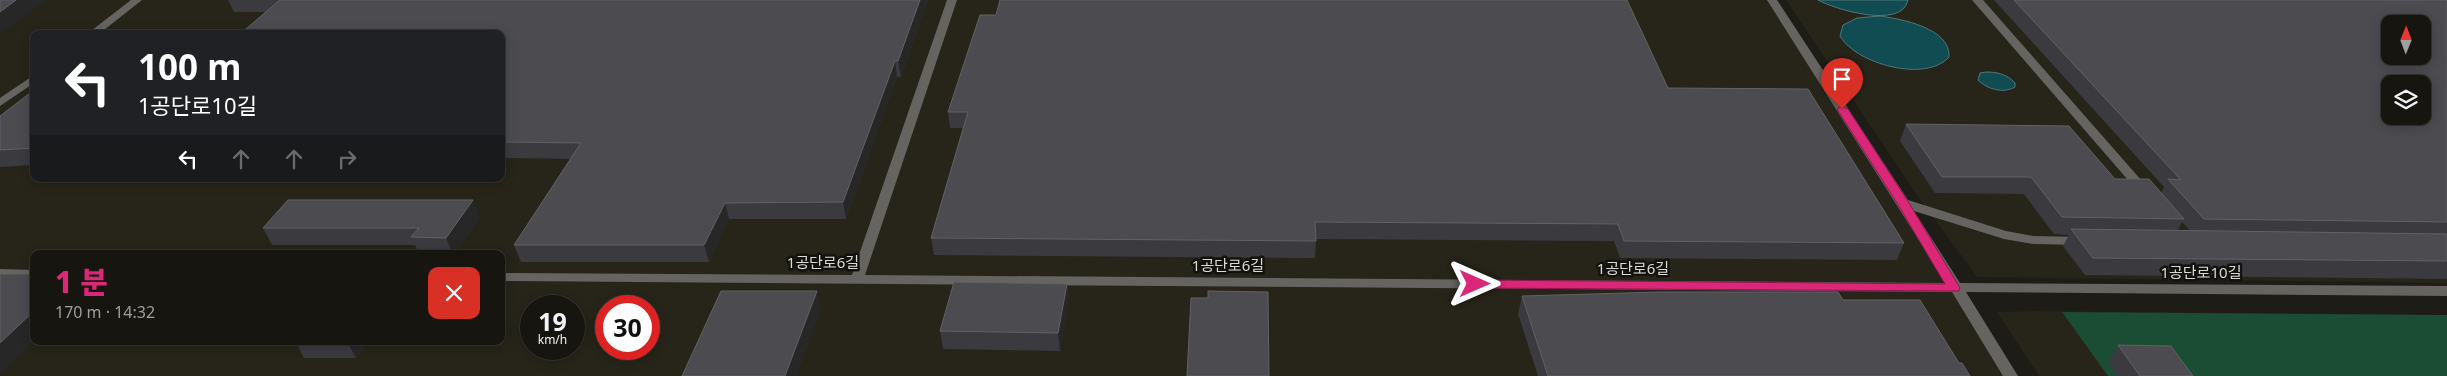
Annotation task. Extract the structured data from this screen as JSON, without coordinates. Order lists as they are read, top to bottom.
{
  "streets": {
    "street": ["1공단로6길", "1공단로10길"]
  },
  "crossings": [
    ["1공단로6길", "1공단로10길"]
  ],
  "north": "top",
  "page": {
    "turn": ["100 m", "1공단로10길"],
    "heading": ["1 분", "170 m · 14:32"],
    "speed": "19 km/h",
    "limit": "30"
  }
}
